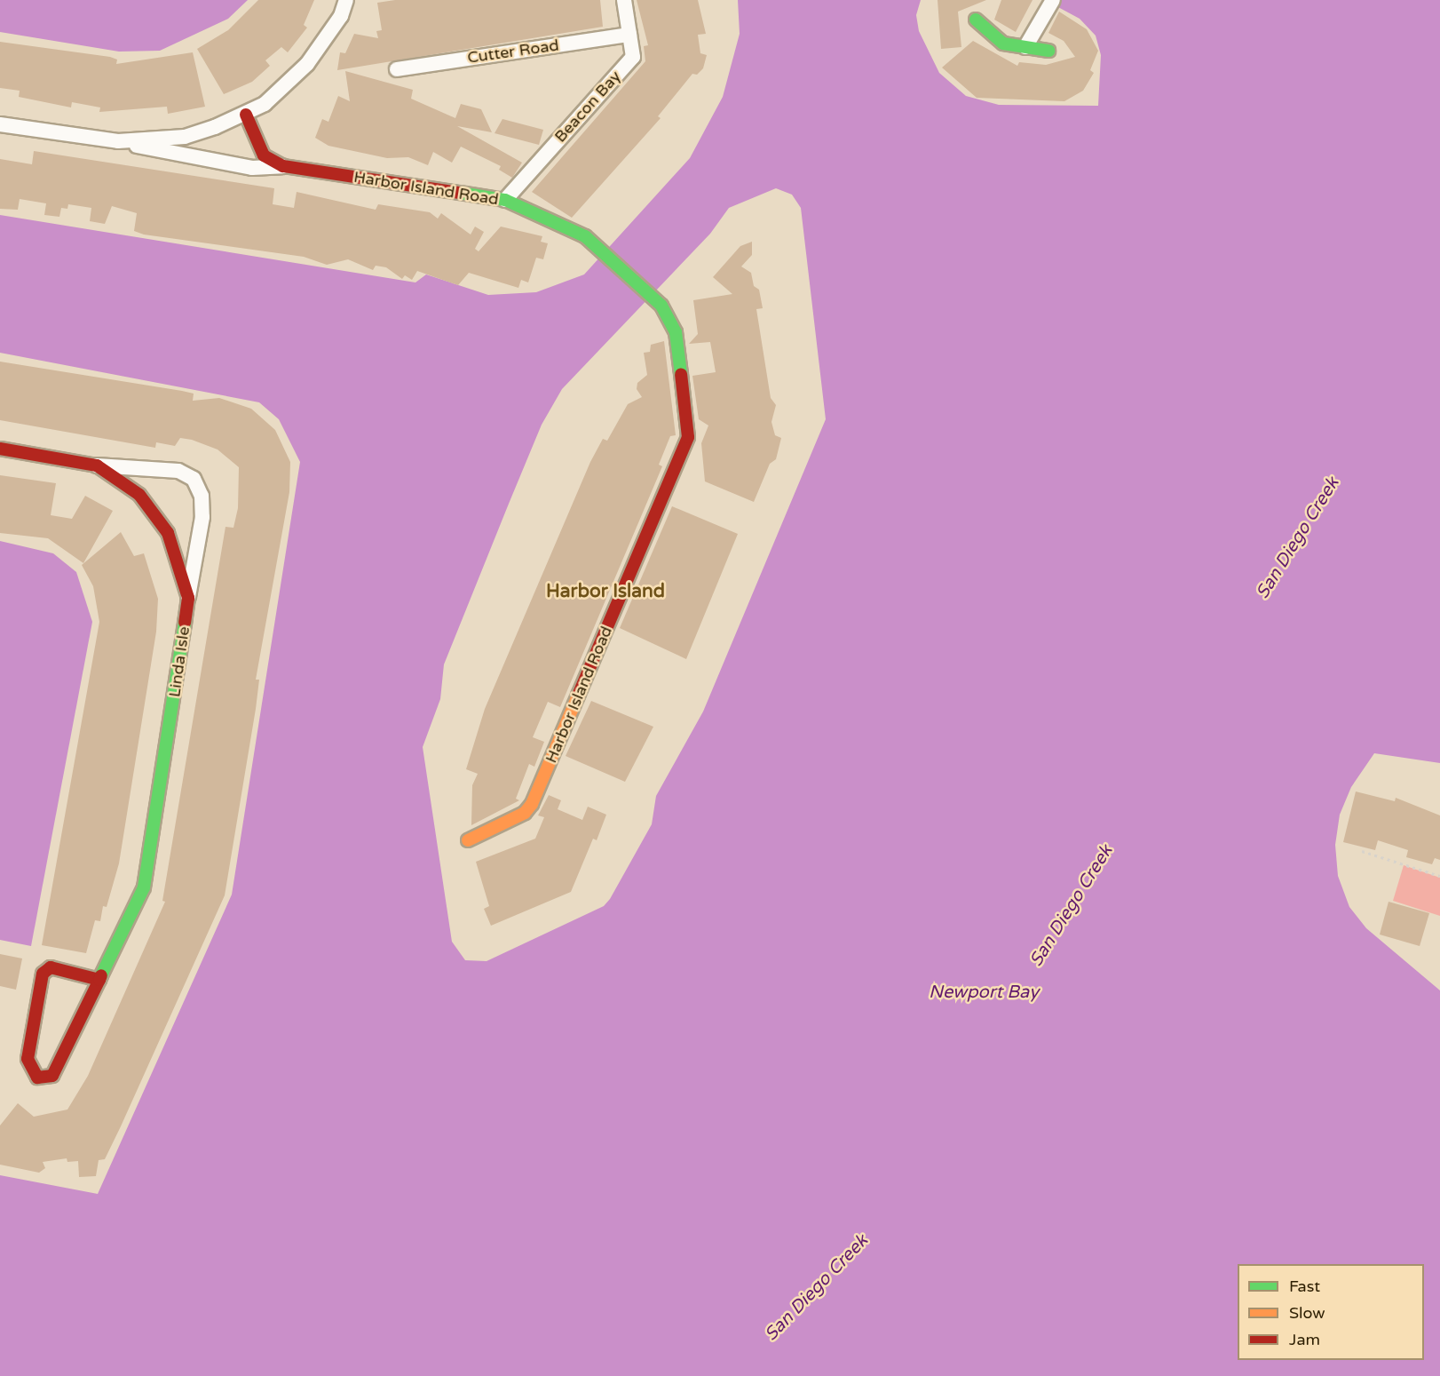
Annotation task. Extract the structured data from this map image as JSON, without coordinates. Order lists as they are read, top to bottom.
{
  "streets": {
    "street": [
      "Cutter Road",
      "Beacon Bay",
      "Harbor Island Road",
      "Linda Isle"
    ]
  },
  "crossings": [
    ["Cutter Road", "Beacon Bay"],
    ["Beacon Bay", "Harbor Island Road"]
  ],
  "districts": ["Harbor Island"],
  "water": ["San Diego Creek", "Newport Bay"],
  "legend": ["Fast", "Slow", "Jam"]
}
